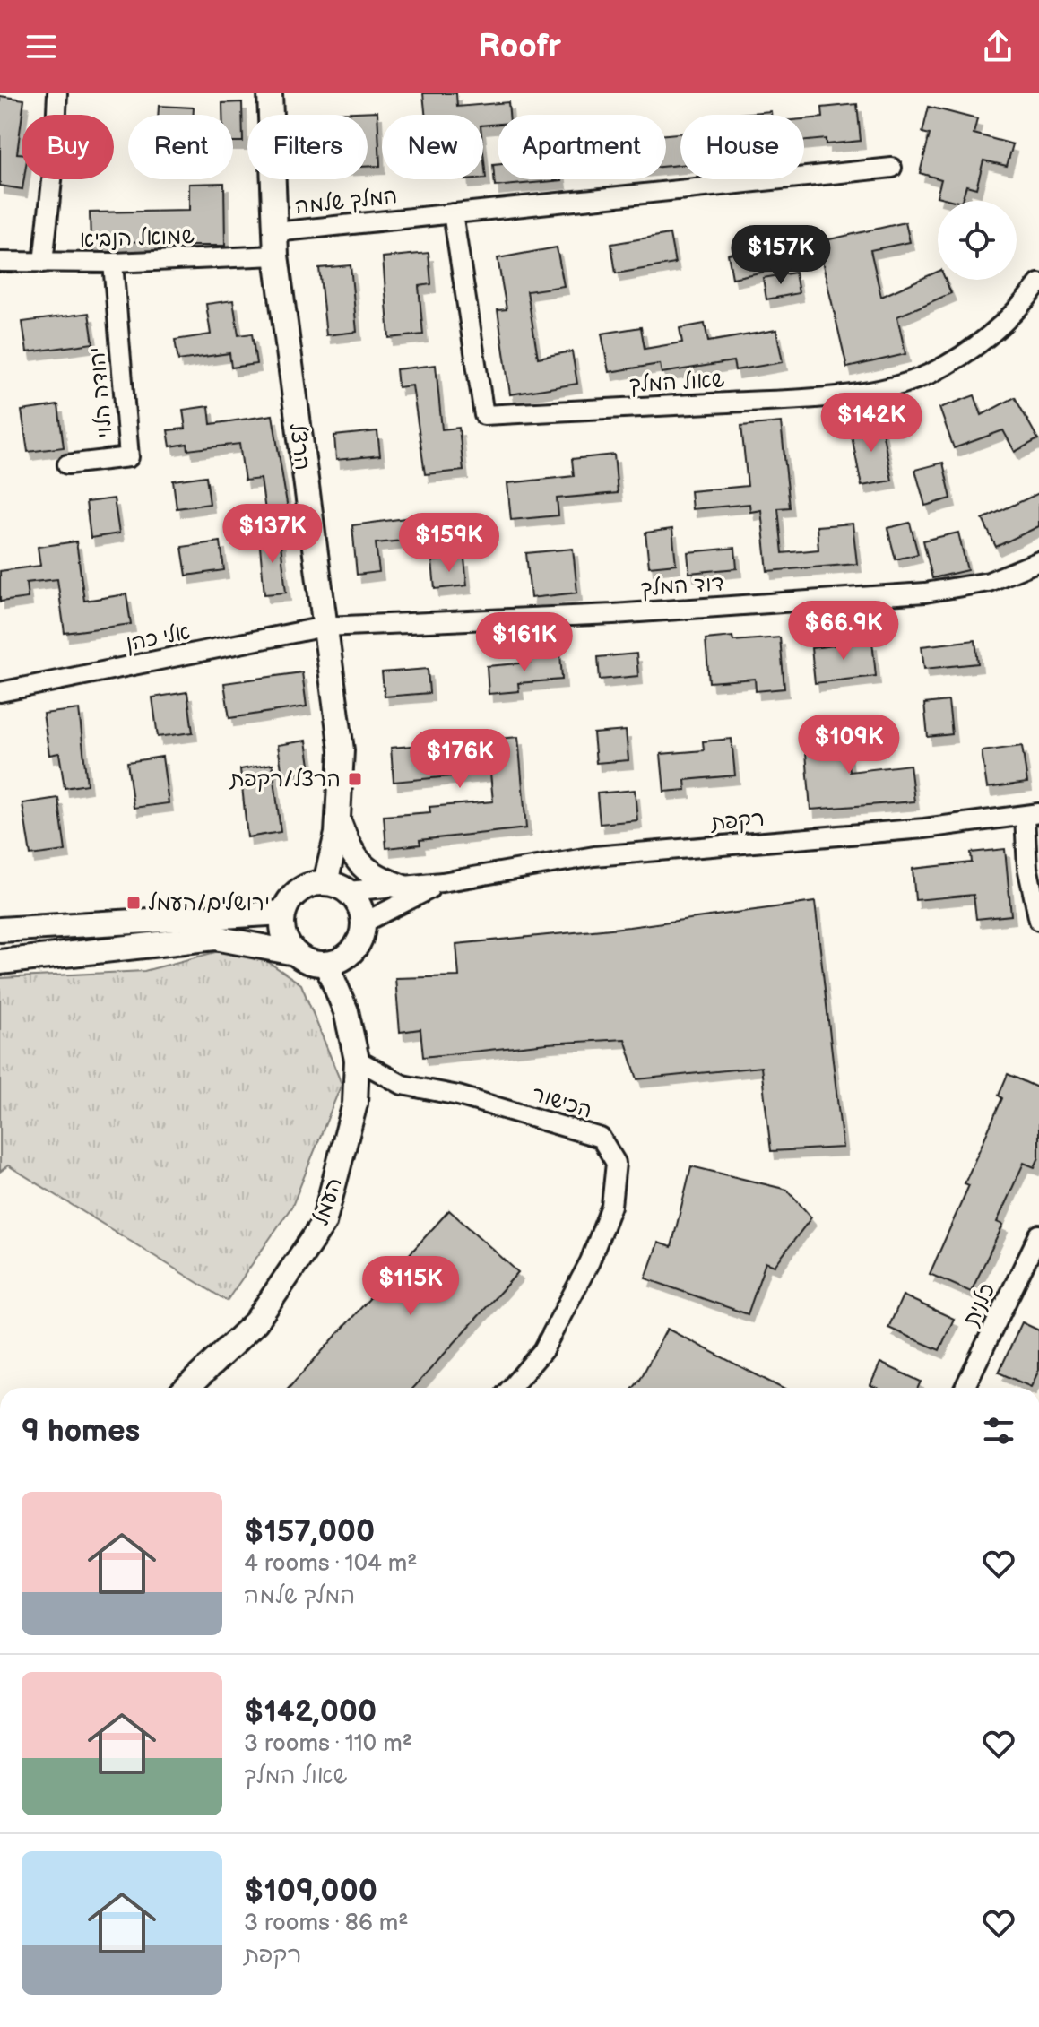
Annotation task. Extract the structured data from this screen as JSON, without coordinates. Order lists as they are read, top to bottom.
{
  "streets": {
    "street": [
      "המלך שלמה",
      "שמואל הנביא",
      "שאול המלך",
      "יהודה הלוי",
      "הרצל",
      "דוד המלך",
      "אלי כהן",
      "רקפת",
      "הכישור",
      "העמל",
      "כלנית"
    ]
  },
  "crossings": [
    ["המלך שלמה", "שאול המלך"],
    ["המלך שלמה", "הרצל"],
    ["שמואל הנביא", "יהודה הלוי"],
    ["שמואל הנביא", "הרצל"],
    ["הרצל", "דוד המלך"],
    ["הרצל", "אלי כהן"],
    ["הרצל", "רקפת"],
    ["הרצל", "העמל"],
    ["דוד המלך", "אלי כהן"],
    ["רקפת", "העמל"],
    ["הכישור", "העמל"]
  ],
  "places": {
    "transit": ["הרצל/רקפת", "ירושלים/העמל"]
  },
  "page": {
    "header": "Roofr",
    "chip": [
      "Buy",
      "Rent",
      "Filters",
      "New",
      "Apartment",
      "House"
    ],
    "price": [
      "$157K",
      "$142K",
      "$137K",
      "$159K",
      "$66.9K",
      "$161K",
      "$109K",
      "$176K",
      "$115K"
    ],
    "heading": "9 homes",
    "list": [
      {
        "name": "$157,000",
        "note": "4 rooms · 104 m² · המלך שלמה"
      },
      {
        "name": "$142,000",
        "note": "3 rooms · 110 m² · שאול המלך"
      },
      {
        "name": "$109,000",
        "note": "3 rooms · 86 m² · רקפת"
      }
    ]
  }
}
